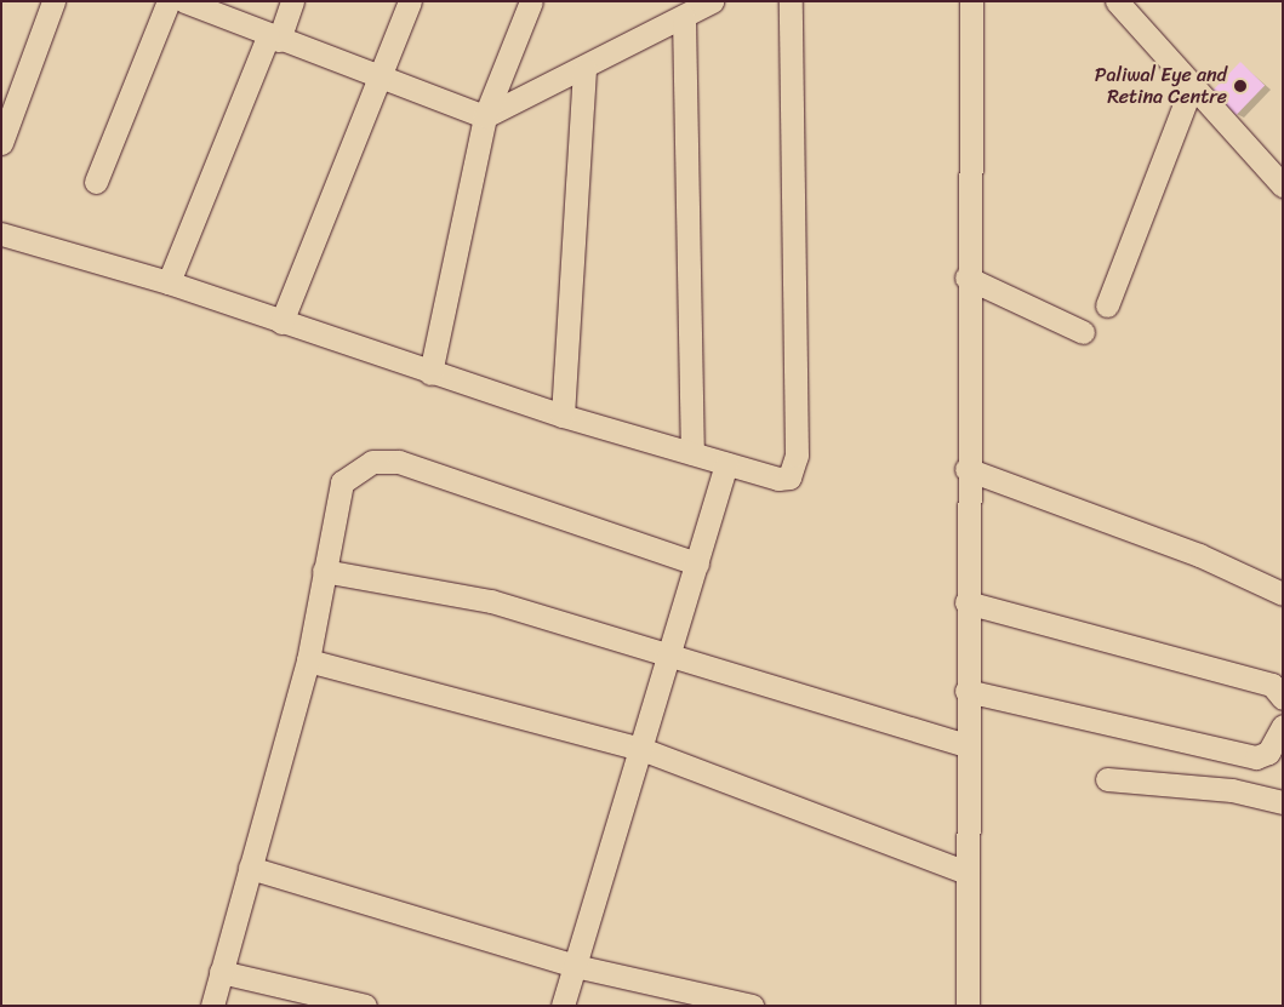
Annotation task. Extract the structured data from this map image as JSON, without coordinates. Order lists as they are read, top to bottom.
{
  "places": ["Paliwal Eye and Retina Centre"]
}
